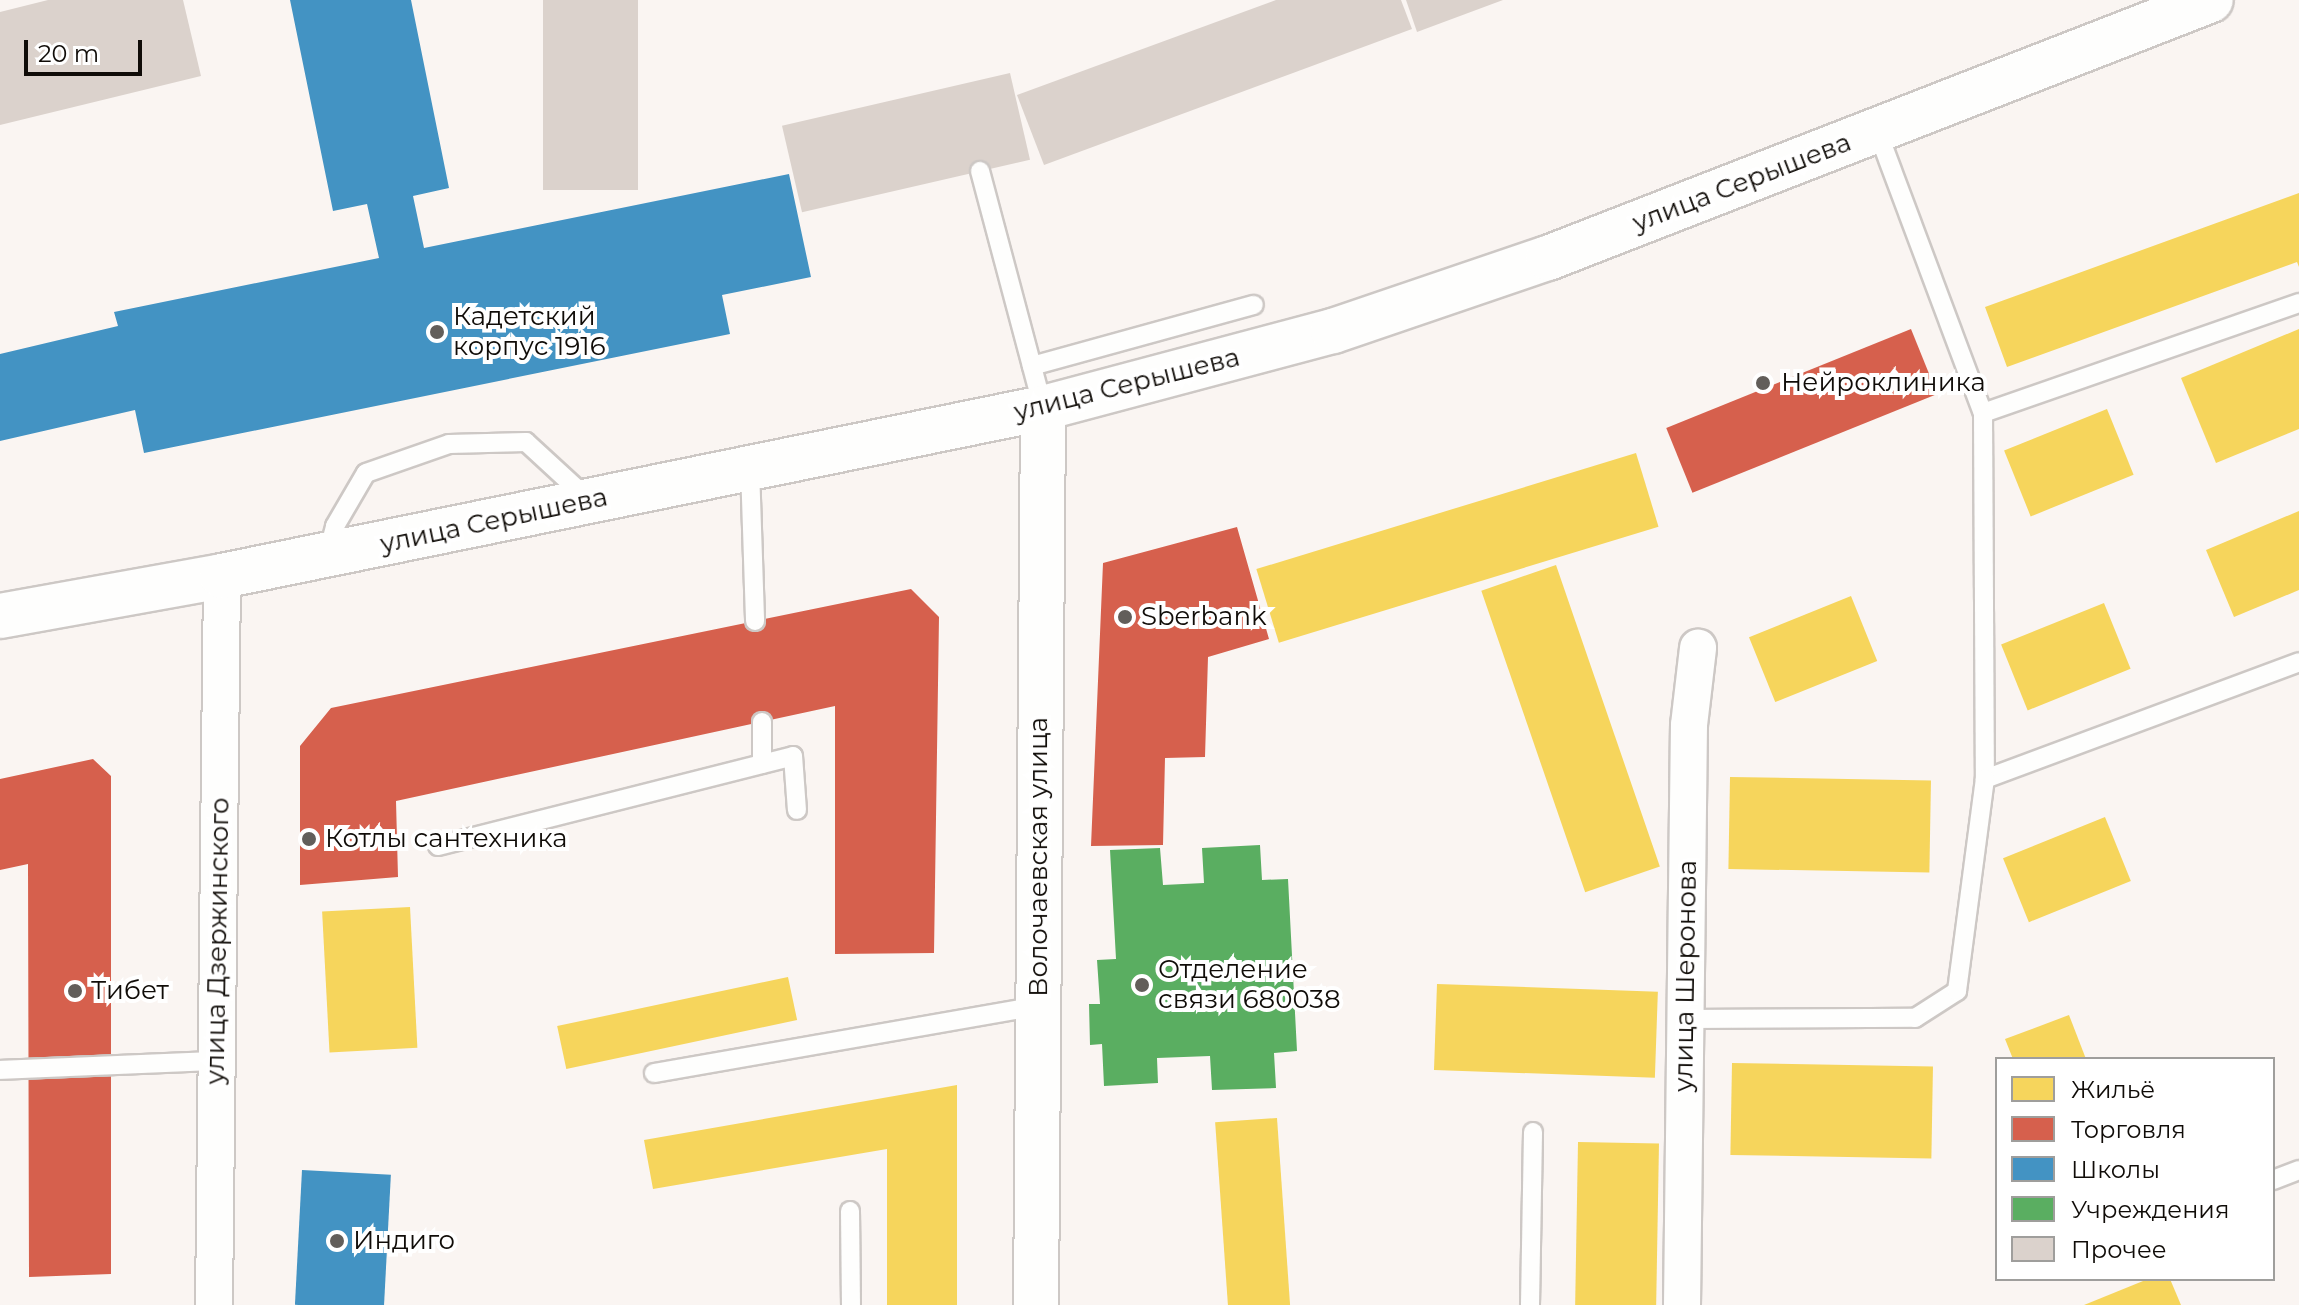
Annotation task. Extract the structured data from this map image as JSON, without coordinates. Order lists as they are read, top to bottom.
{
  "streets": {
    "main road": ["улица Серышева", "Волочаевская улица"],
    "street": ["улица Дзержинского", "улица Шеронова"]
  },
  "crossings": [
    ["улица Серышева", "Волочаевская улица"],
    ["улица Серышева", "улица Дзержинского"]
  ],
  "places": [
    "Кадетский корпус 1916",
    "Нейроклиника",
    "Sberbank",
    "Котлы сантехника",
    "Отделение связи 680038",
    "Тибет",
    "Индиго"
  ],
  "legend": [
    "Жильё",
    "Торговля",
    "Школы",
    "Учреждения",
    "Прочее"
  ],
  "scale_bar": "20 m"
}
